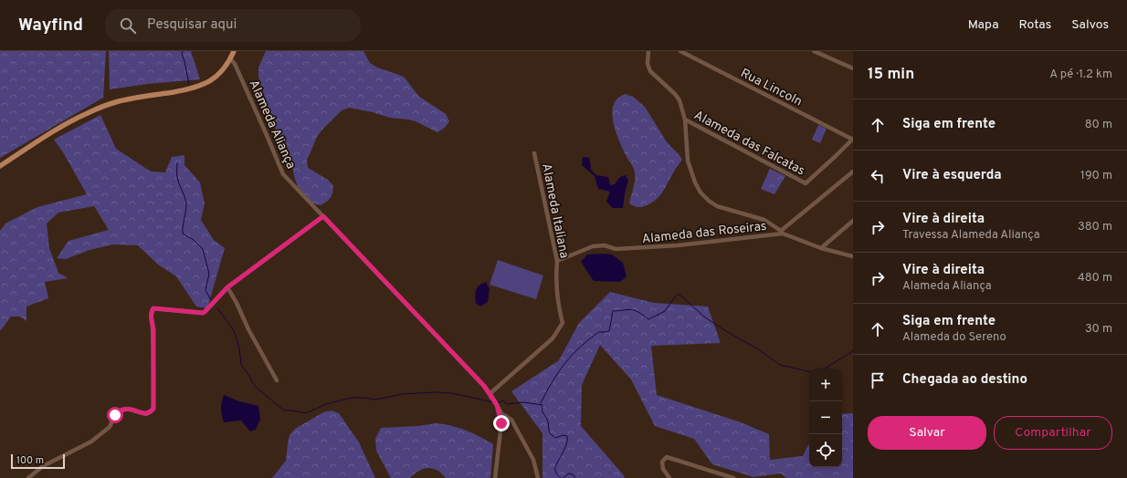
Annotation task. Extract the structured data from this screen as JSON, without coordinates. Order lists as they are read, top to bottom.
{
  "streets": {
    "street": [
      "Rua Lincoln",
      "Alameda Aliança",
      "Alameda das Falcatas",
      "Alameda Italiana",
      "Alameda das Roseiras"
    ]
  },
  "crossings": [
    ["Rua Lincoln", "Alameda das Falcatas"],
    ["Alameda Aliança", "Alameda Italiana"],
    ["Alameda Italiana", "Alameda das Roseiras"]
  ],
  "scale_bar": "100 m",
  "page": {
    "header": "Wayfind",
    "search": "Pesquisar aqui",
    "nav": ["Mapa", "Rotas", "Salvos"],
    "heading": ["15 min", "A pé · 1.2 km"],
    "list": [
      ["Siga em frente", "80 m"],
      ["Vire à esquerda", "190 m"],
      ["Vire à direita", "Travessa Alameda Aliança", "380 m"],
      ["Vire à direita", "Alameda Aliança", "480 m"],
      ["Siga em frente", "Alameda do Sereno", "30 m"],
      "Chegada ao destino"
    ],
    "map_buttons": ["+", "−"],
    "buttons": ["Salvar", "Compartilhar"],
    "scale": "100 m"
  }
}
